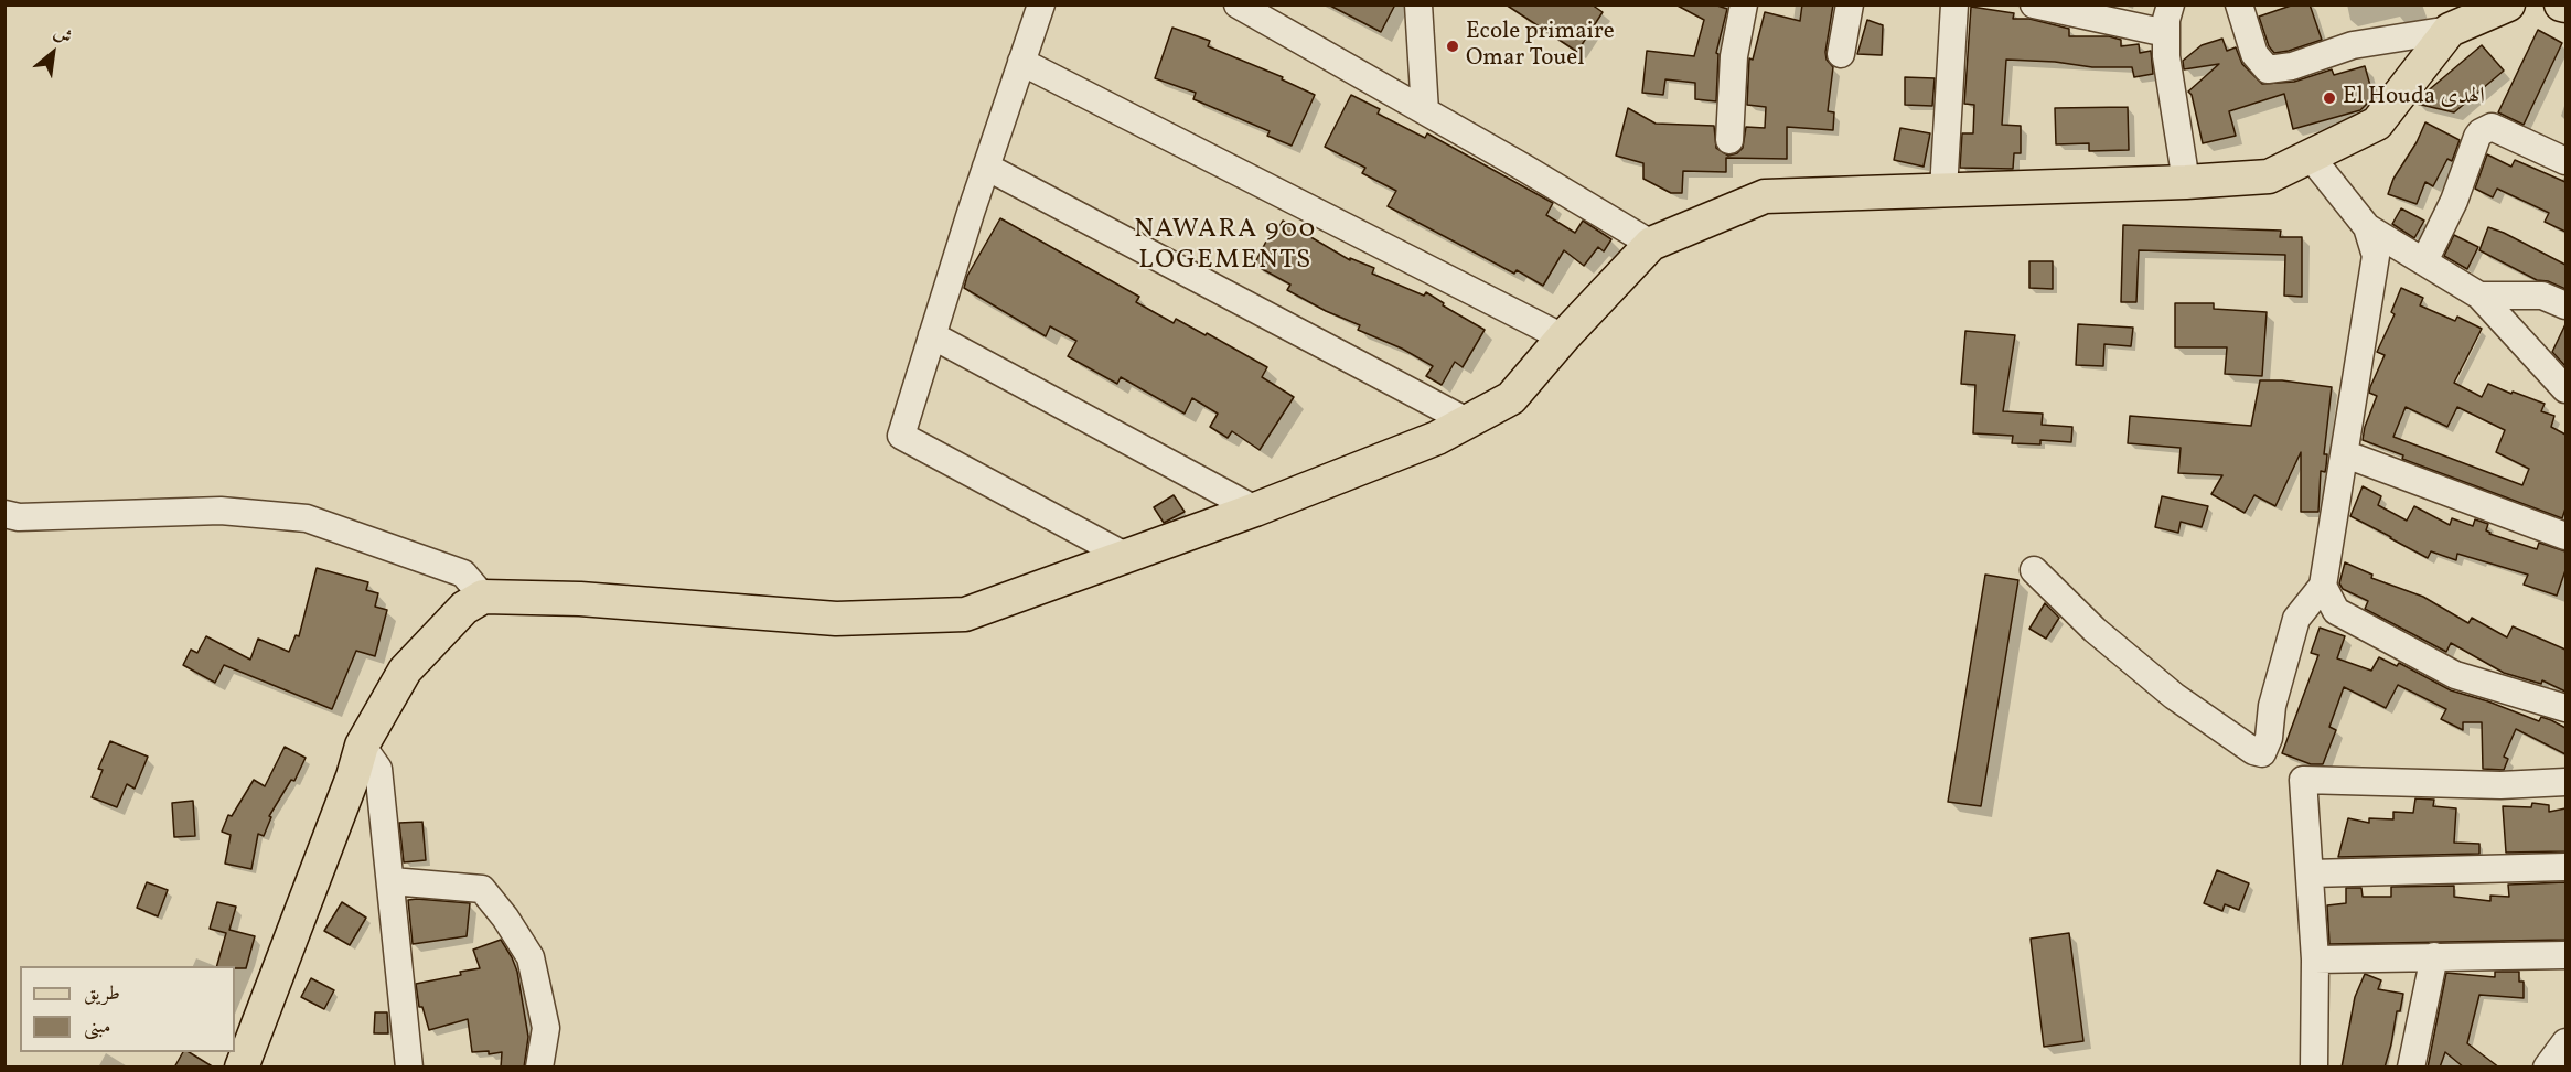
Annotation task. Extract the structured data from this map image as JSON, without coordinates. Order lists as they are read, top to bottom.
{
  "districts": ["NAWARA 900 LOGEMENTS"],
  "places": ["Ecole primaire Omar Touel", "El Houda الهدى"],
  "legend": ["طريق", "مبنى"],
  "north": "top right"
}
